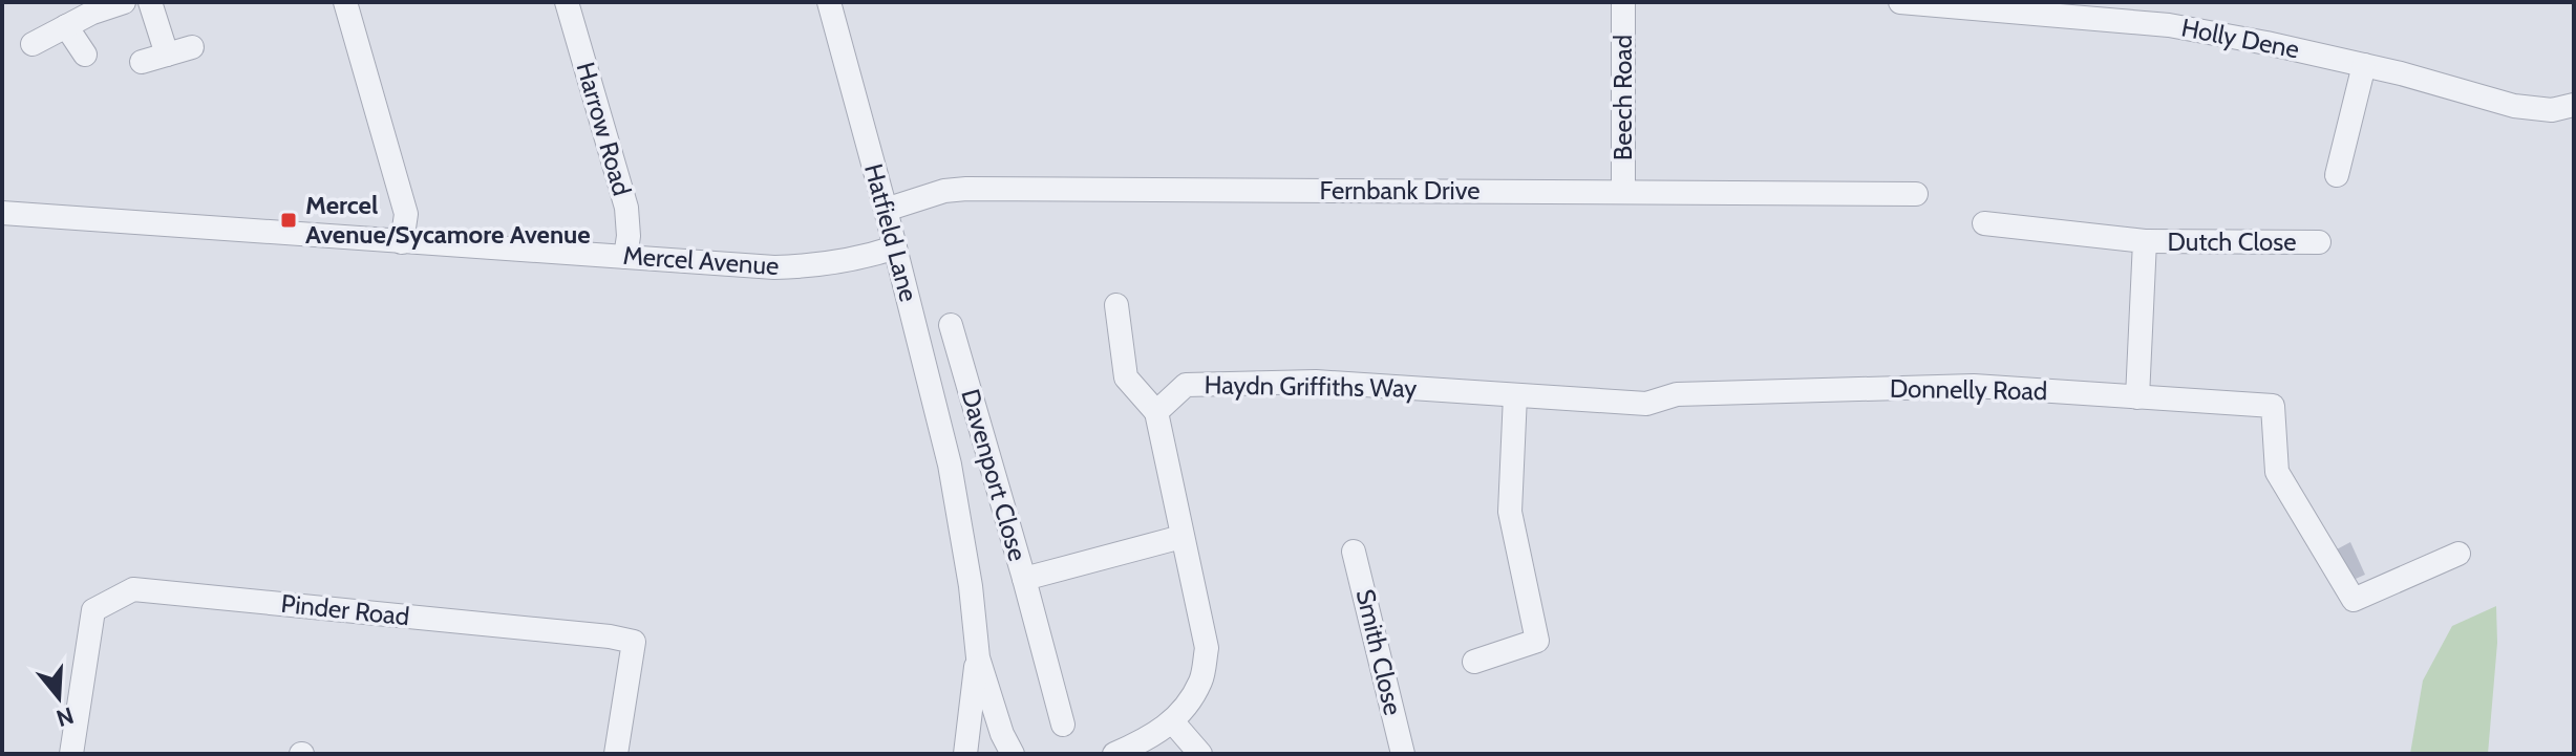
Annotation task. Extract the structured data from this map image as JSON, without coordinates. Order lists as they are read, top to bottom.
{
  "streets": {
    "street": [
      "Holly Dene",
      "Beech Road",
      "Harrow Road",
      "Fernbank Drive",
      "Hatfield Lane",
      "Dutch Close",
      "Mercel Avenue",
      "Haydn Griffiths Way",
      "Donnelly Road",
      "Davenport Close",
      "Pinder Road",
      "Smith Close"
    ]
  },
  "crossings": [
    ["Beech Road", "Fernbank Drive"],
    ["Harrow Road", "Mercel Avenue"],
    ["Fernbank Drive", "Hatfield Lane"],
    ["Hatfield Lane", "Mercel Avenue"],
    ["Dutch Close", "Donnelly Road"],
    ["Haydn Griffiths Way", "Donnelly Road"]
  ],
  "places": {
    "transit": ["Mercel Avenue/Sycamore Avenue"]
  },
  "north": "bottom"
}
